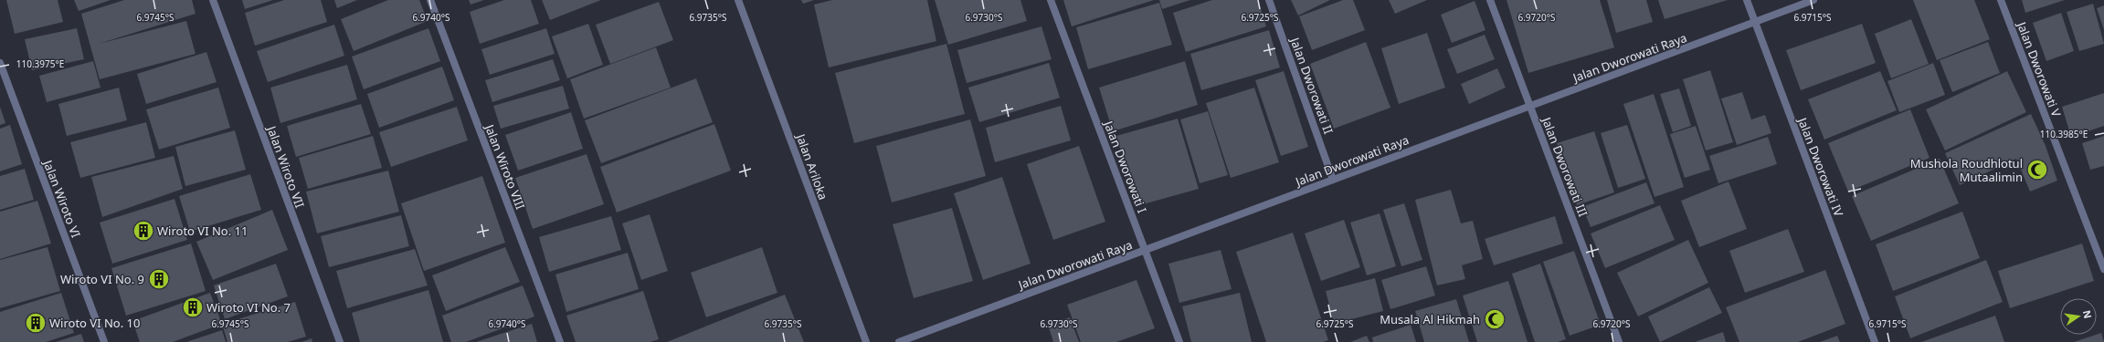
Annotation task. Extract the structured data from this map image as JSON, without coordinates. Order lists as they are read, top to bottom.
{
  "streets": {
    "street": [
      "Jalan Dworowati Raya",
      "Jalan Dworowati V",
      "Jalan Dworowati II",
      "Jalan Wiroto VII",
      "Jalan Wiroto VIII",
      "Jalan Ariloka",
      "Jalan Dworowati I",
      "Jalan Dworowati III",
      "Jalan Dworowati IV",
      "Jalan Wiroto VI"
    ]
  },
  "crossings": [
    ["Jalan Dworowati Raya", "Jalan Dworowati II"],
    ["Jalan Dworowati Raya", "Jalan Dworowati I"],
    ["Jalan Dworowati Raya", "Jalan Dworowati III"],
    ["Jalan Dworowati Raya", "Jalan Dworowati IV"]
  ],
  "places": {
    "mosque": ["Mushola Roudhlotul Mutaalimin", "Musala Al Hikmah"],
    "building": [
      "Wiroto VI No. 11",
      "Wiroto VI No. 9",
      "Wiroto VI No. 7",
      "Wiroto VI No. 10"
    ]
  },
  "north": "right",
  "coordinates": [
    "6.9745°S",
    "6.9740°S",
    "6.9735°S",
    "6.9730°S",
    "6.9725°S",
    "6.9720°S",
    "6.9715°S",
    "110.3975°E",
    "110.3985°E"
  ]
}
